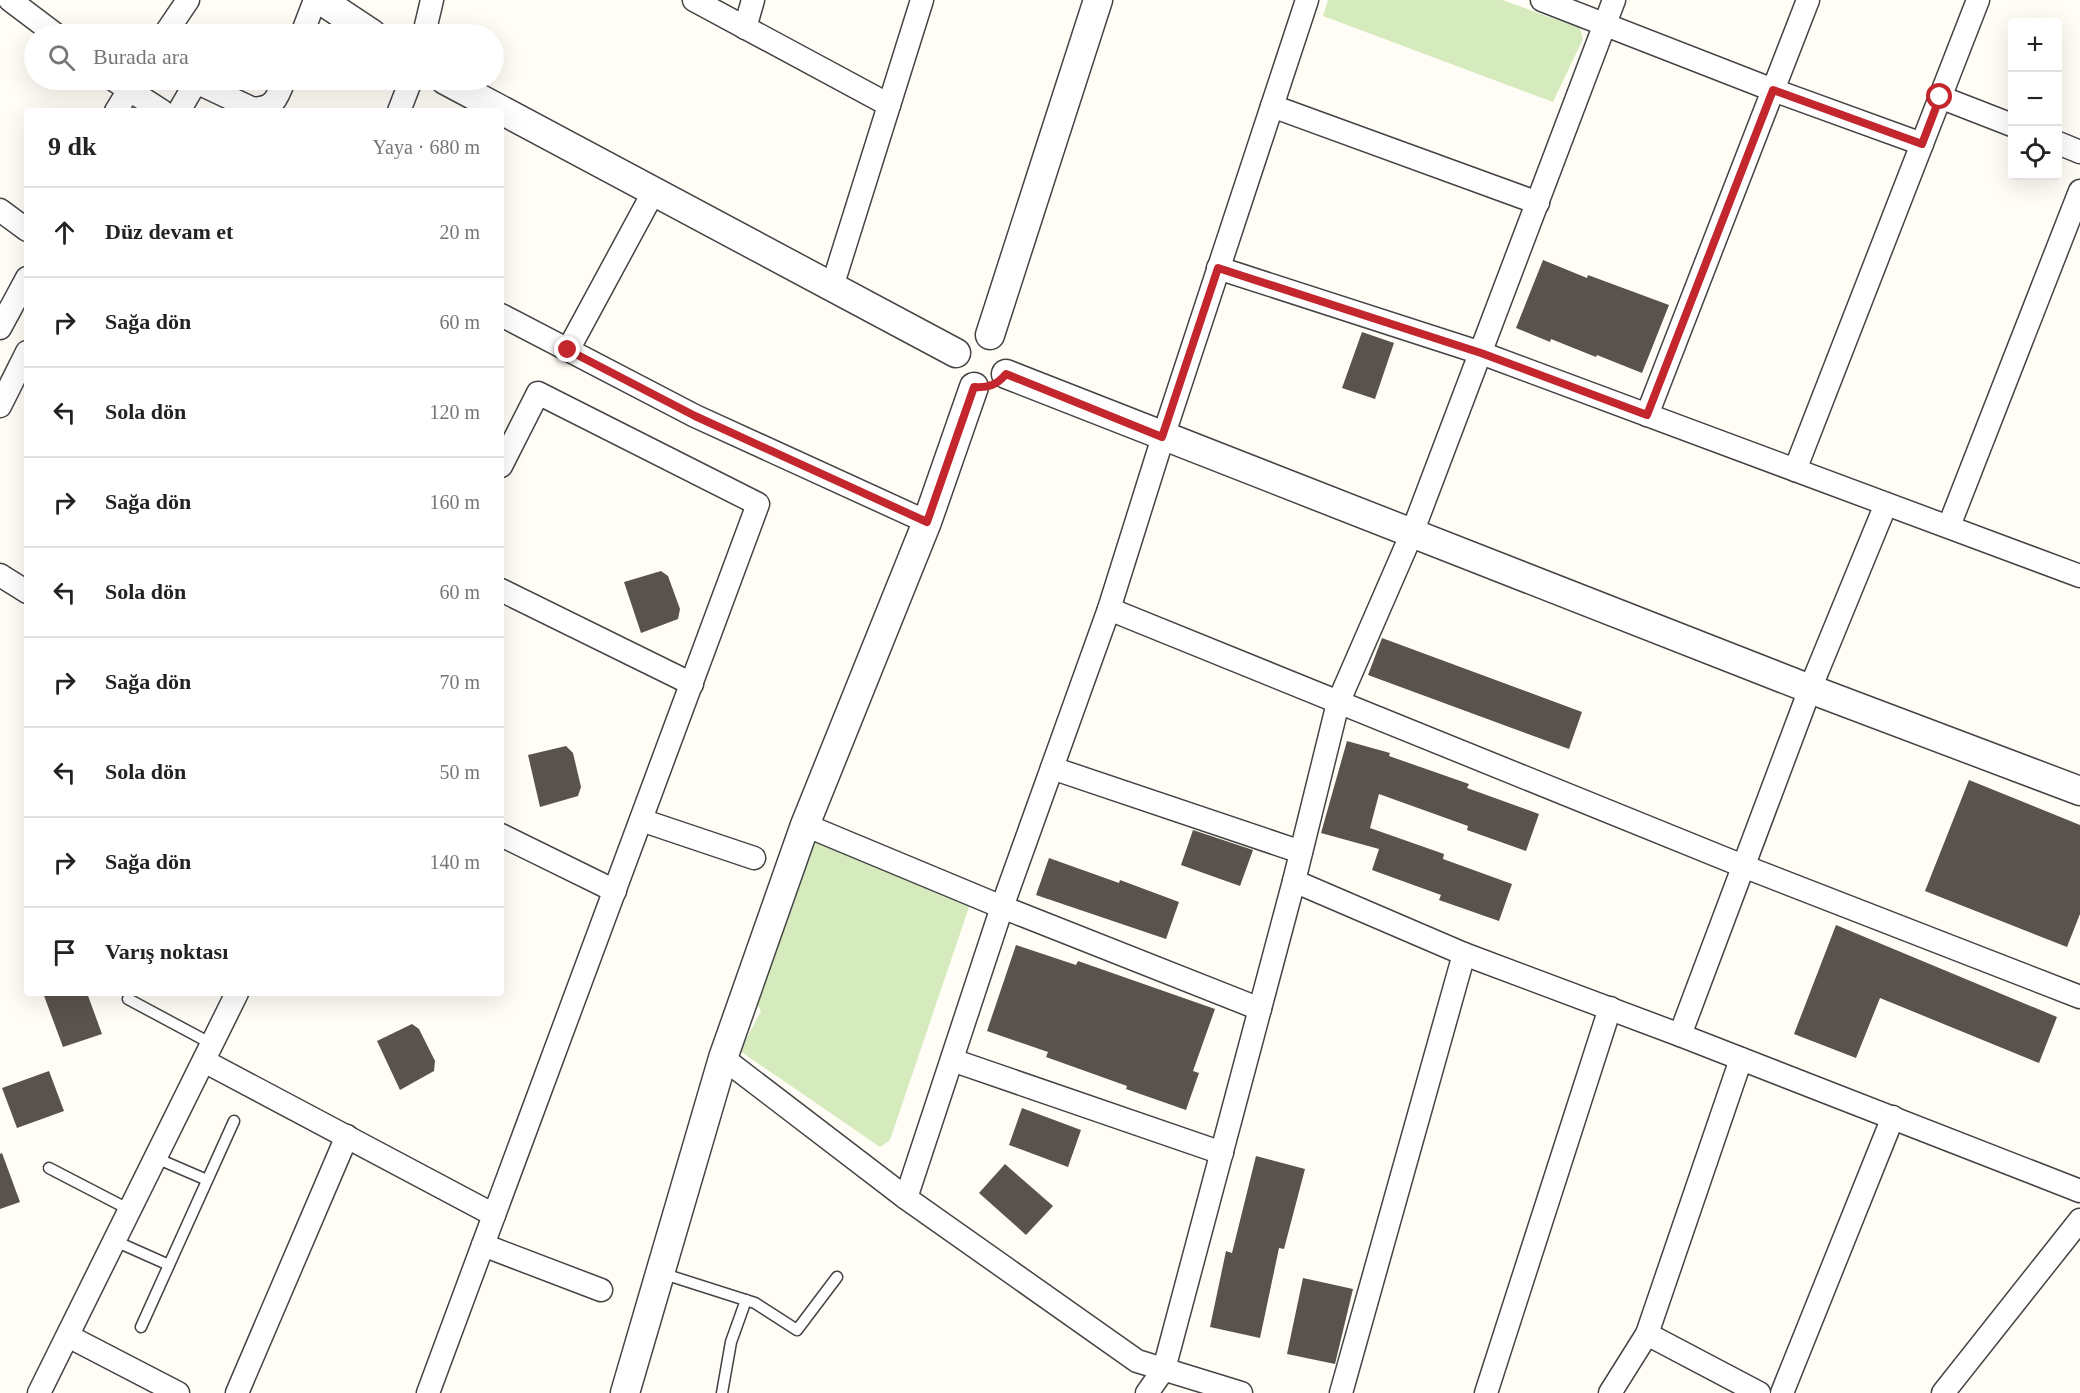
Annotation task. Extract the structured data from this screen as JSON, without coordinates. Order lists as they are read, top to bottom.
{
  "page": {
    "map_buttons": ["+", "−"],
    "search": "Burada ara",
    "heading": ["9 dk", "Yaya · 680 m"],
    "list": [
      ["Düz devam et", "20 m"],
      ["Sağa dön", "60 m"],
      ["Sola dön", "120 m"],
      ["Sağa dön", "160 m"],
      ["Sola dön", "60 m"],
      ["Sağa dön", "70 m"],
      ["Sola dön", "50 m"],
      ["Sağa dön", "140 m"],
      "Varış noktası"
    ]
  }
}
